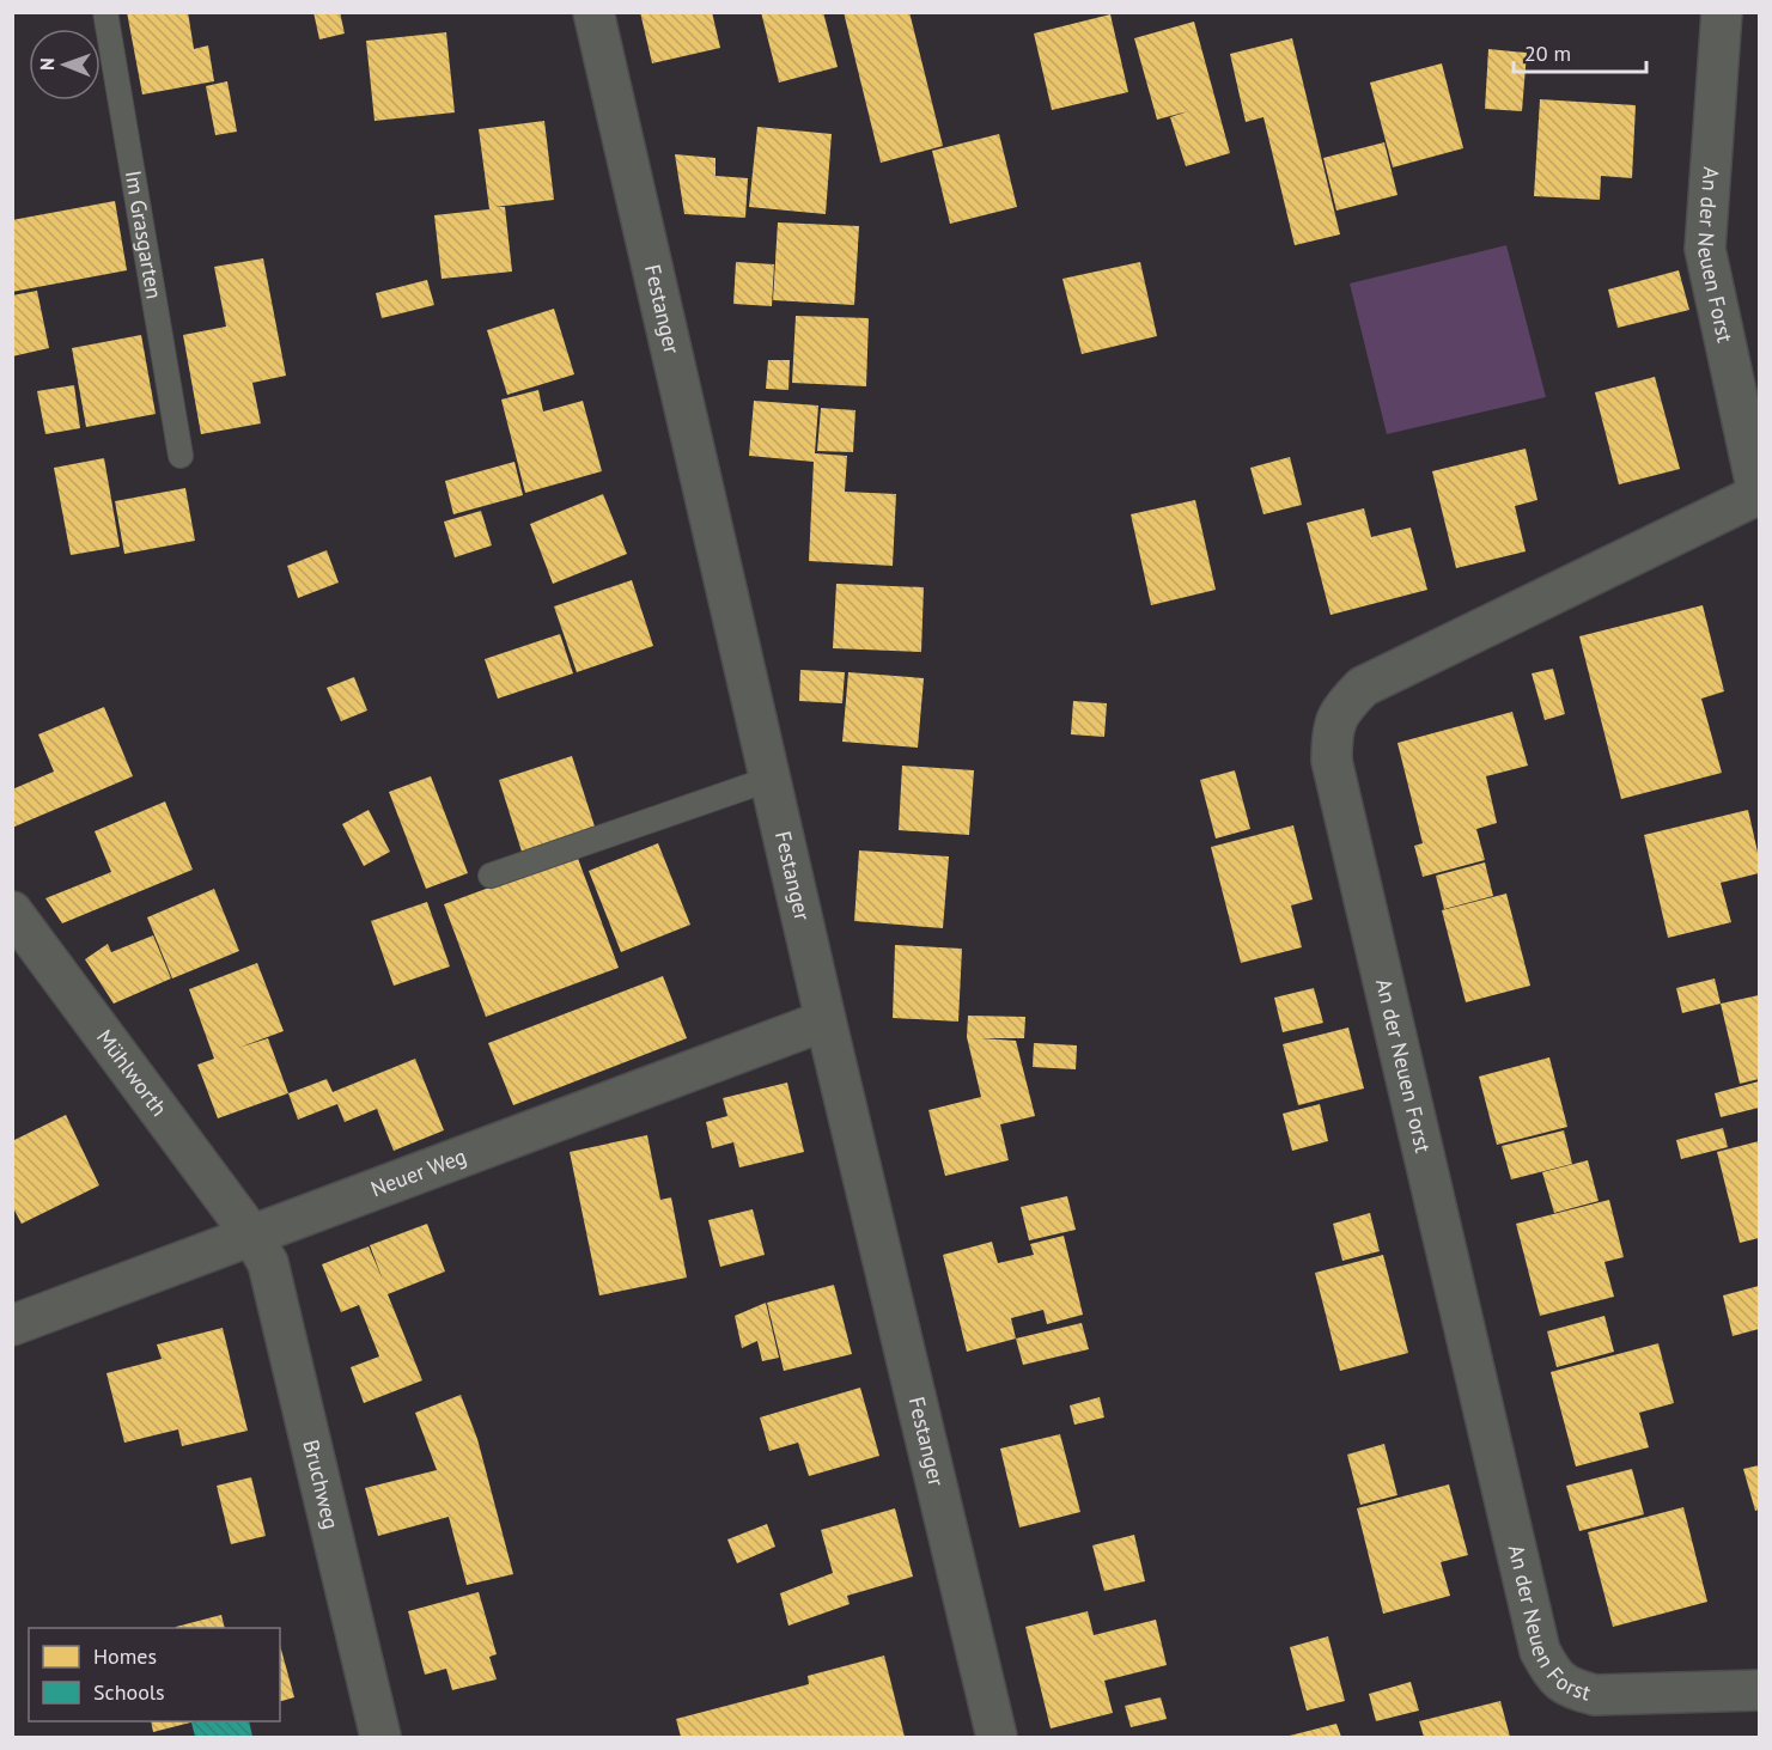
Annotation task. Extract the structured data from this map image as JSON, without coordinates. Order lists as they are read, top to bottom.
{
  "streets": {
    "street": [
      "An der Neuen Forst",
      "Festanger",
      "Mühlworth",
      "Neuer Weg",
      "Bruchweg"
    ],
    "lane": ["Im Grasgarten"]
  },
  "crossings": [
    ["Festanger", "Neuer Weg"],
    ["Mühlworth", "Neuer Weg"],
    ["Mühlworth", "Bruchweg"],
    ["Neuer Weg", "Bruchweg"]
  ],
  "legend": ["Homes", "Schools"],
  "scale_bar": "20 m",
  "north": "left"
}
